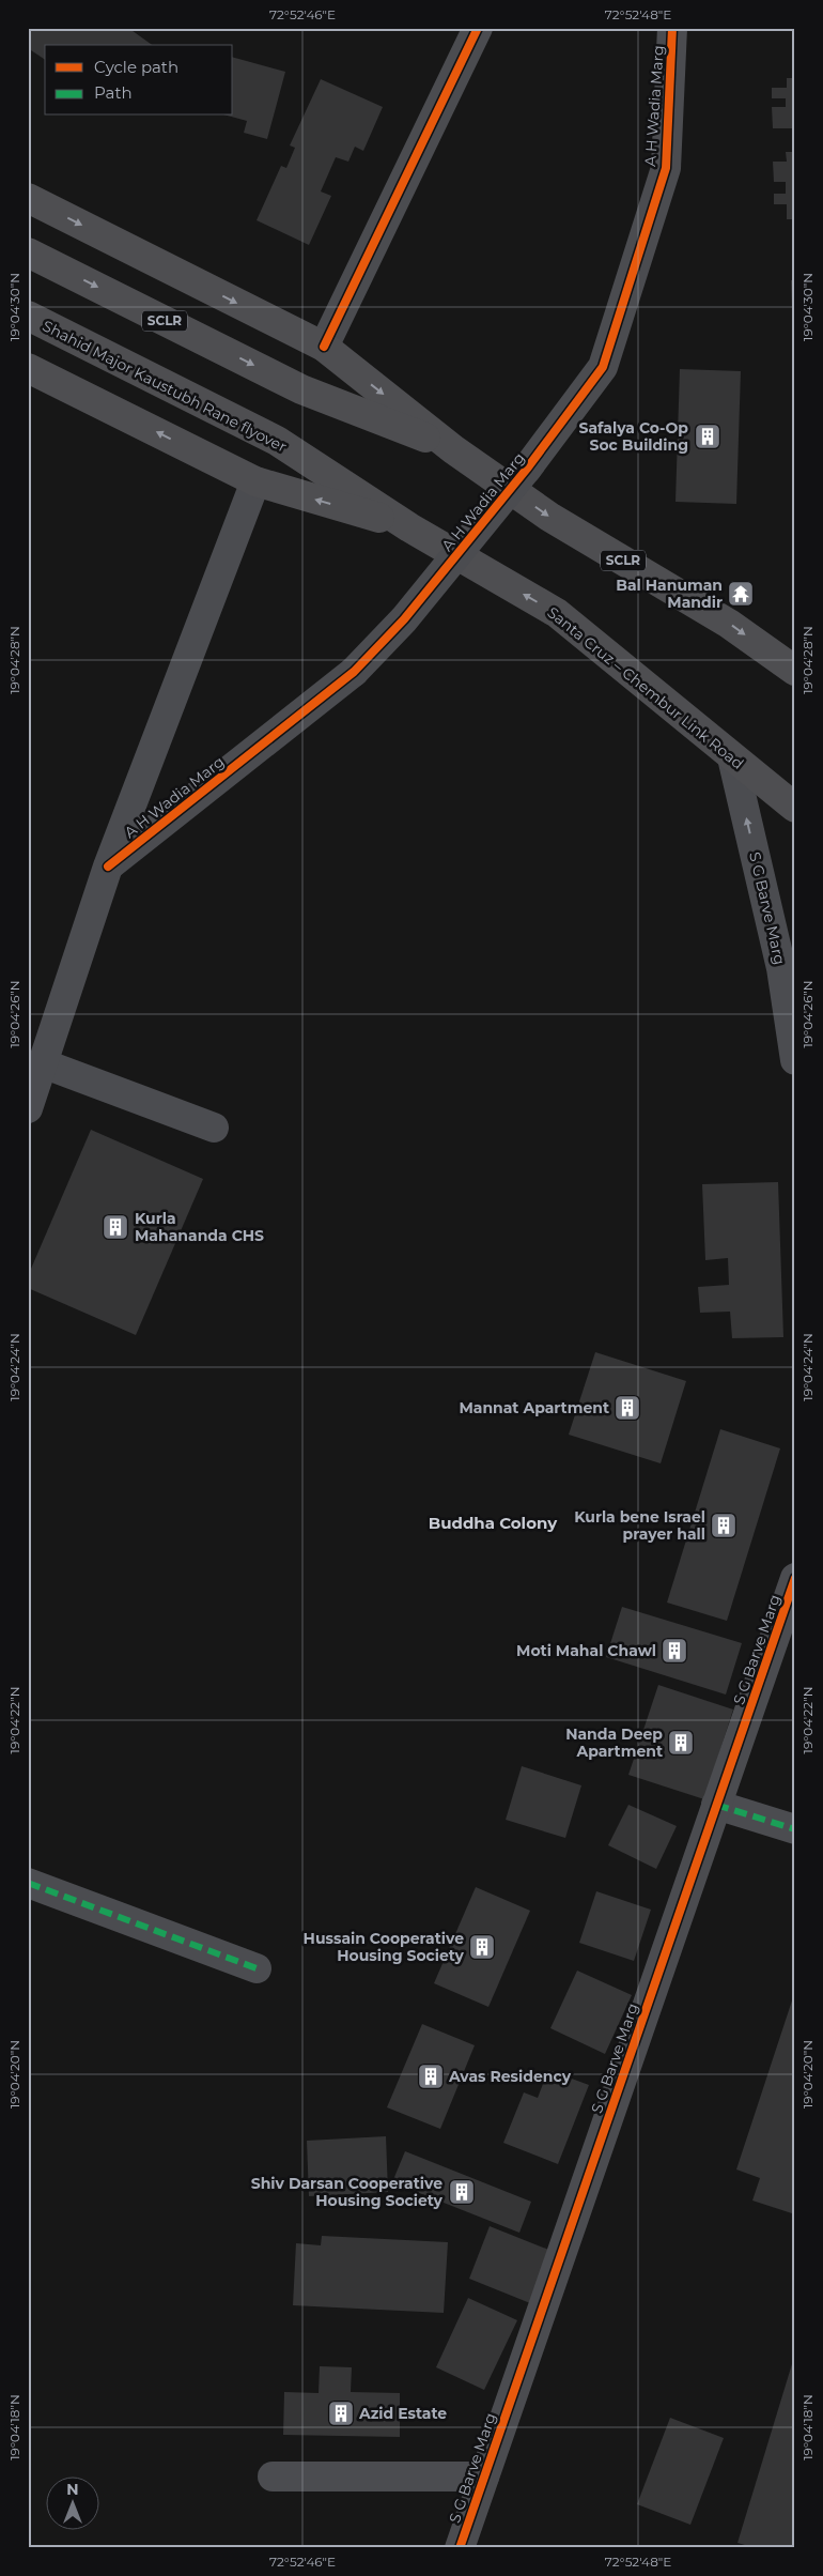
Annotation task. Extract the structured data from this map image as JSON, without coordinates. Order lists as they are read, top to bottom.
{
  "streets": {
    "highway": ["SCLR", "Shahid Major Kaustubh Rane flyover", "Santa Cruz – Chembur Link Road"],
    "street": ["A H Wadia Marg", "S G Barve Marg"]
  },
  "crossings": [
    ["Shahid Major Kaustubh Rane flyover", "Santa Cruz – Chembur Link Road"],
    ["Santa Cruz – Chembur Link Road", "S G Barve Marg"]
  ],
  "districts": ["Buddha Colony"],
  "places": {
    "building": [
      "Safalya Co-Op Soc Building",
      "Kurla Mahananda CHS",
      "Mannat Apartment",
      "Kurla bene Israel prayer hall",
      "Moti Mahal Chawl",
      "Nanda Deep Apartment",
      "Hussain Cooperative Housing Society",
      "Avas Residency",
      "Shiv Darsan Cooperative Housing Society",
      "Azid Estate"
    ],
    "temple": ["Bal Hanuman Mandir"]
  },
  "legend": ["Cycle path", "Path"],
  "north": "top",
  "coordinates": [
    "72°52'46\"E",
    "72°52'48\"E",
    "19°04'30\"N",
    "19°04'28\"N",
    "19°04'26\"N",
    "19°04'24\"N",
    "19°04'22\"N",
    "19°04'20\"N",
    "19°04'18\"N"
  ]
}
